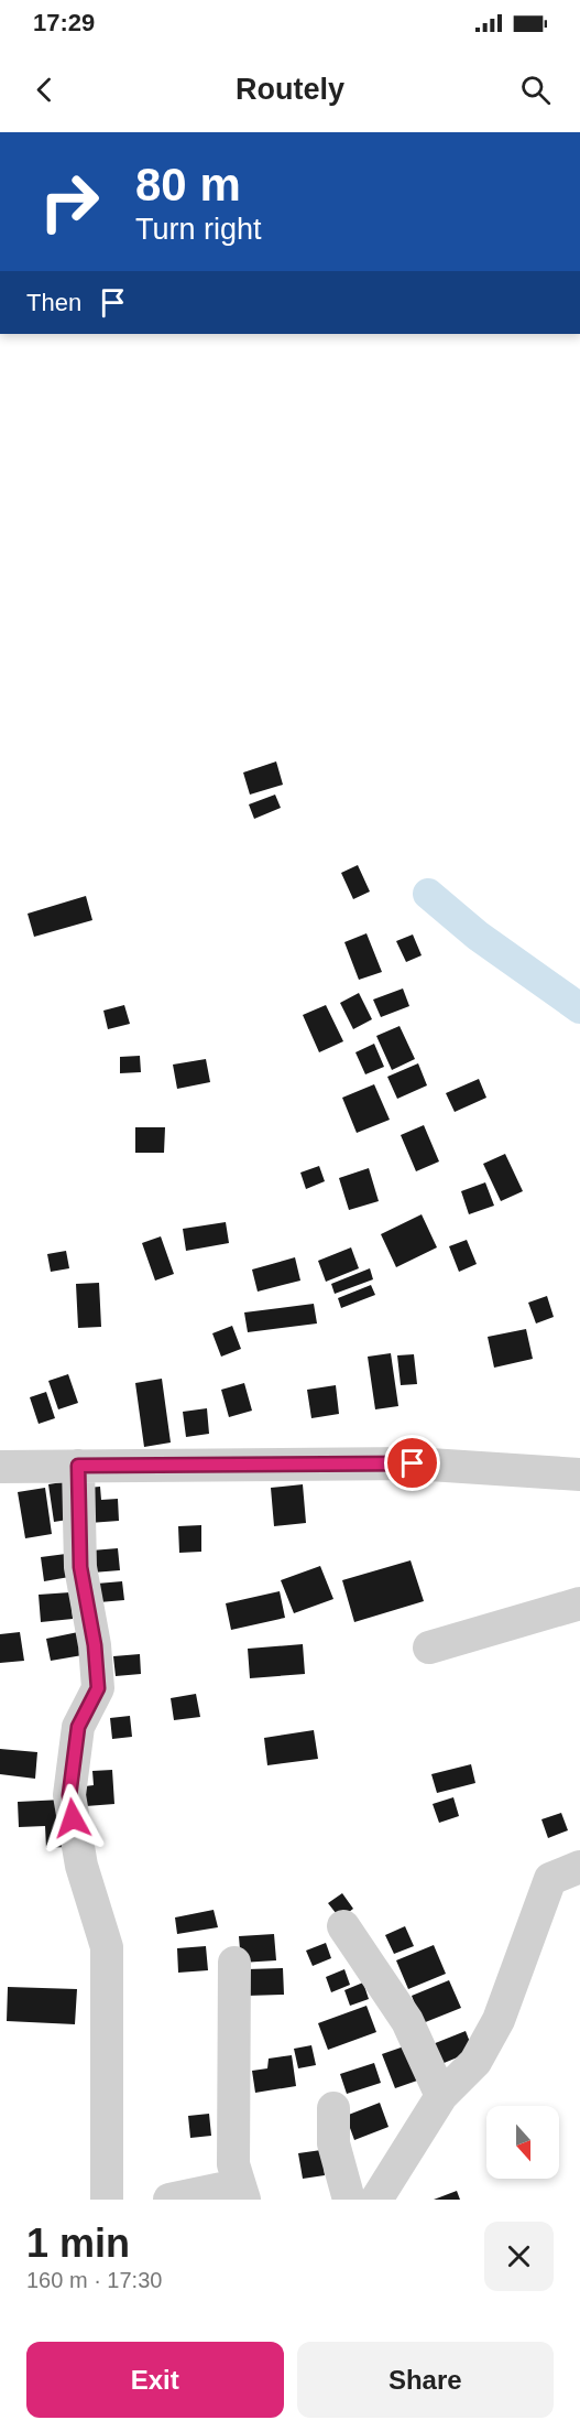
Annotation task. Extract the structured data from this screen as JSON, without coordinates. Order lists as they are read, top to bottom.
{
  "north": "bottom",
  "page": {
    "status": "17:29",
    "header": "Routely",
    "turn": ["80 m", "Turn right"],
    "then": "Then",
    "heading": ["1 min", "160 m · 17:30"],
    "buttons": ["Exit", "Share"]
  }
}
